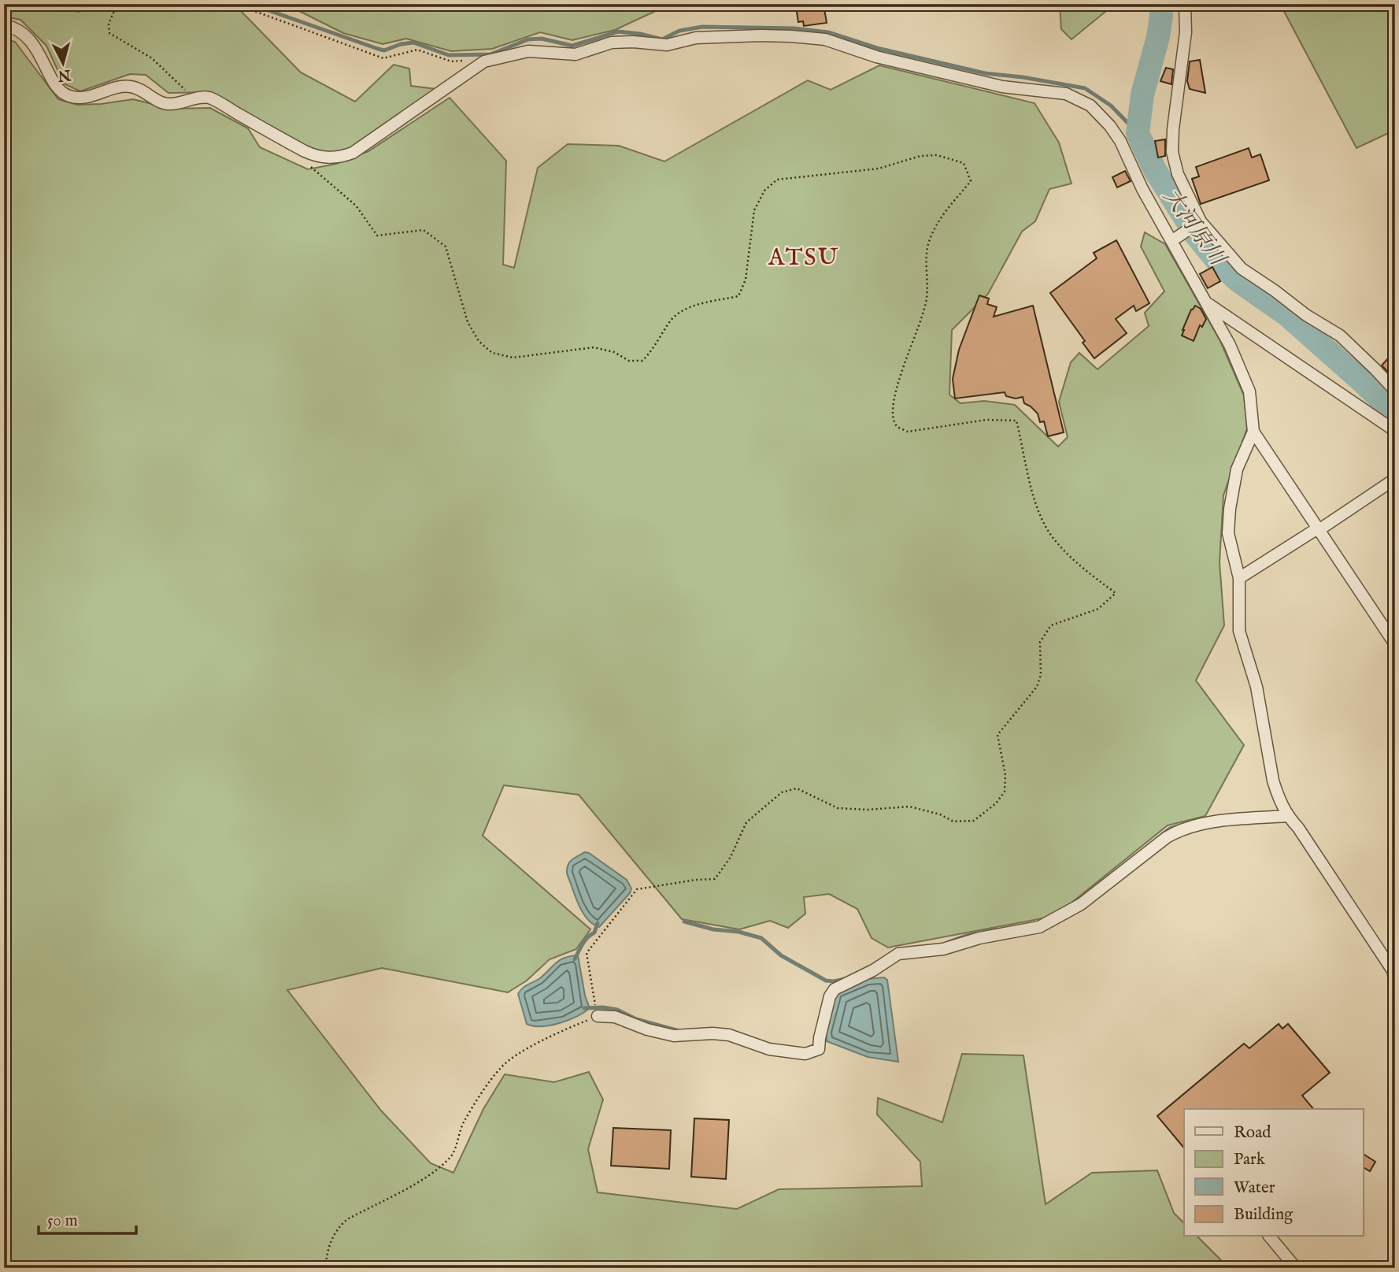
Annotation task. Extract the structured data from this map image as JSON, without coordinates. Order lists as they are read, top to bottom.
{
  "districts": ["ATSU"],
  "water": ["大河原川"],
  "legend": [
    "Road",
    "Park",
    "Water",
    "Building"
  ],
  "scale_bar": "50 m",
  "north": "bottom"
}
